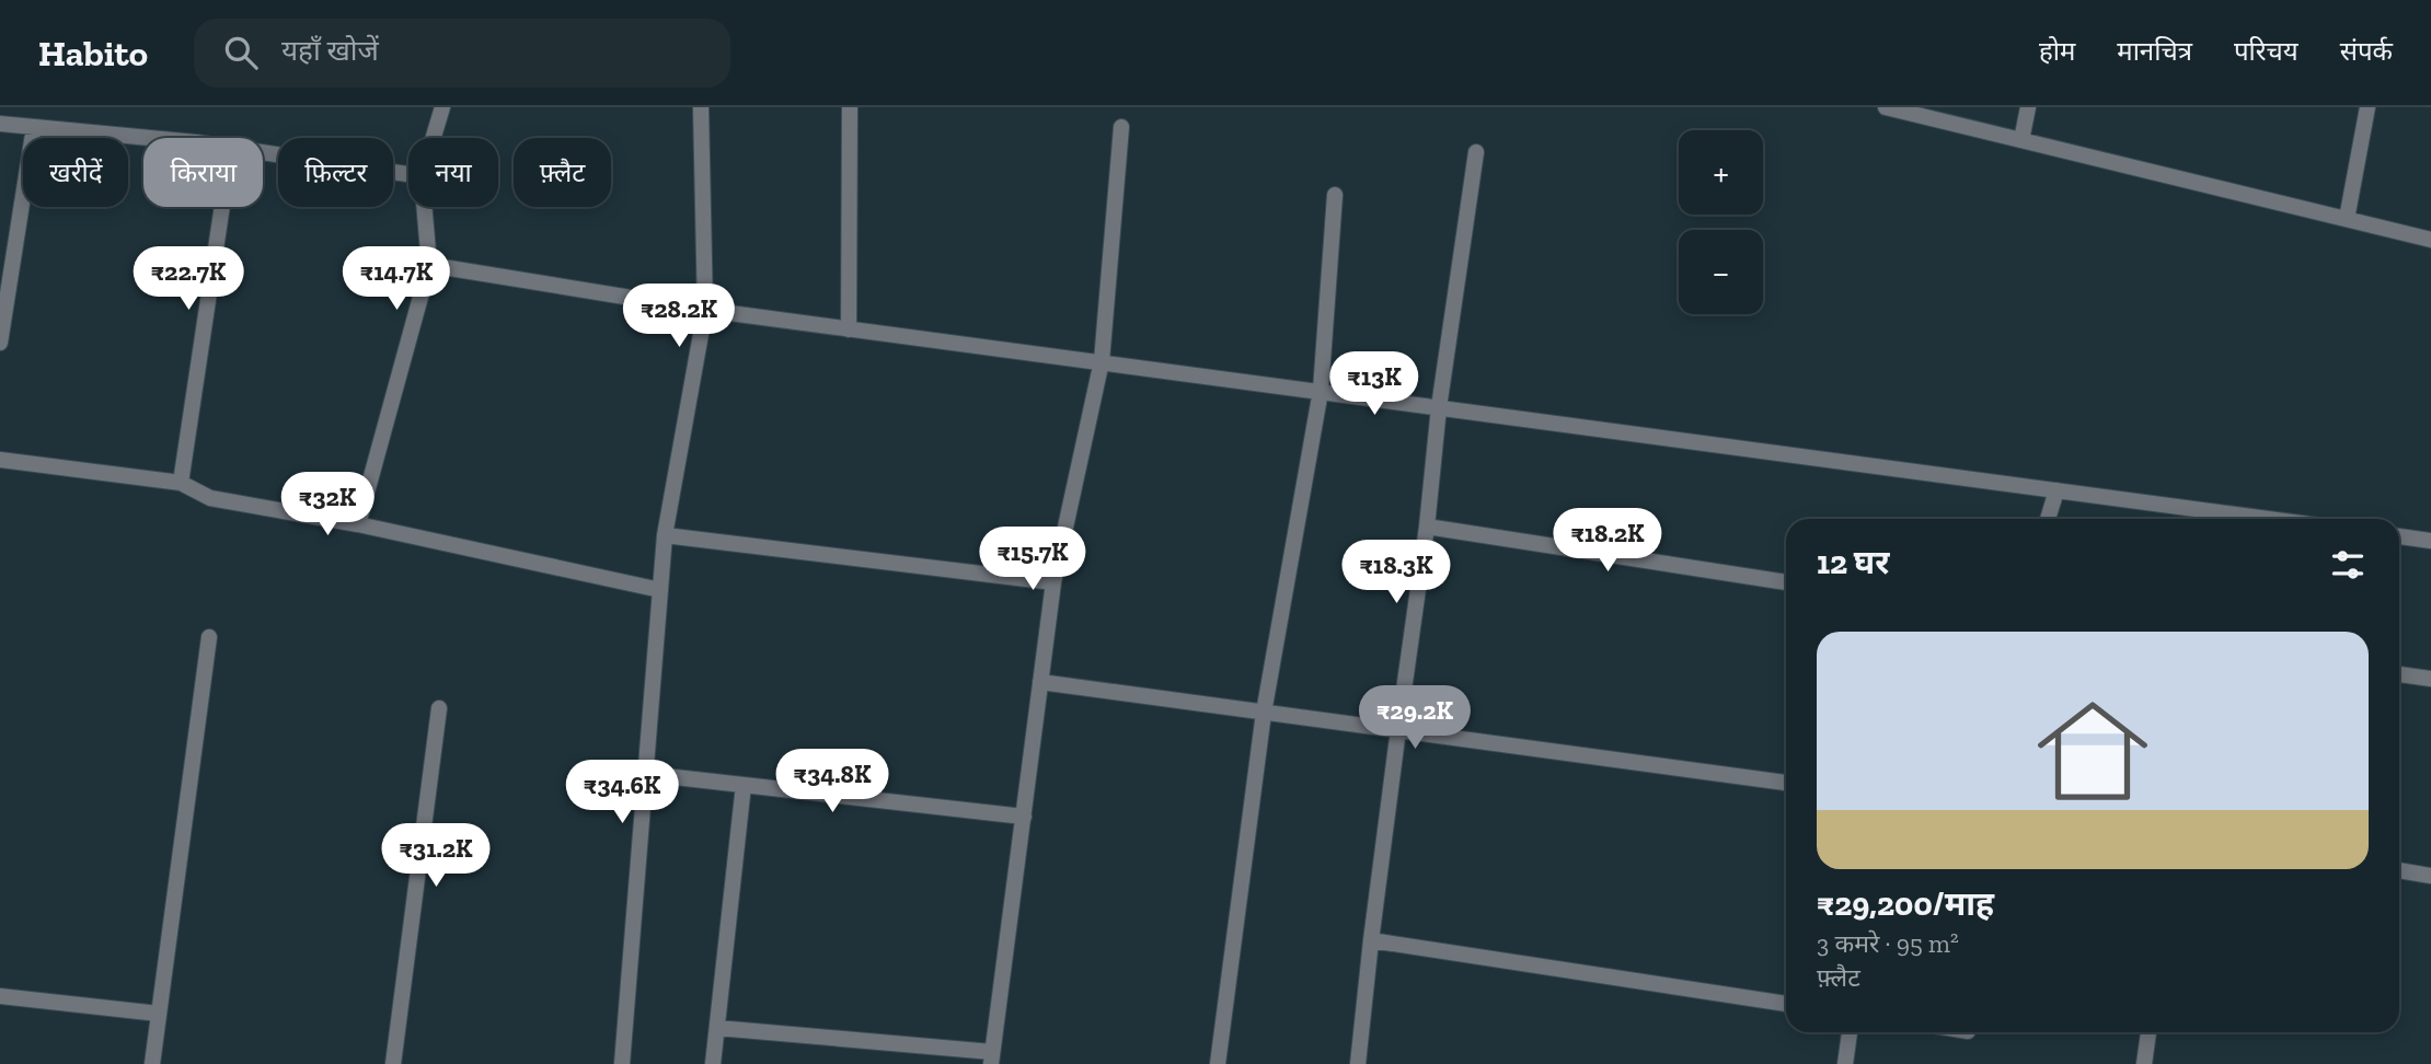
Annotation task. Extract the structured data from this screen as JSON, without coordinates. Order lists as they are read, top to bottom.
{
  "page": {
    "header": "Habito",
    "search": "यहाँ खोजें",
    "nav": [
      "होम",
      "मानचित्र",
      "परिचय",
      "संपर्क"
    ],
    "map_buttons": ["+", "−"],
    "chip": [
      "खरीदें",
      "किराया",
      "फ़िल्टर",
      "नया",
      "फ़्लैट"
    ],
    "price": [
      "₹22.7K",
      "₹14.7K",
      "₹28.2K",
      "₹13K",
      "₹32K",
      "₹18.2K",
      "₹15.7K",
      "₹18.3K",
      "₹29.2K",
      "₹34.8K",
      "₹34.6K",
      "₹31.2K"
    ],
    "heading": "12 घर",
    "list": [
      {
        "name": "₹29,200/माह",
        "note": "3 कमरे · 95 m² · फ़्लैट"
      }
    ]
  }
}
